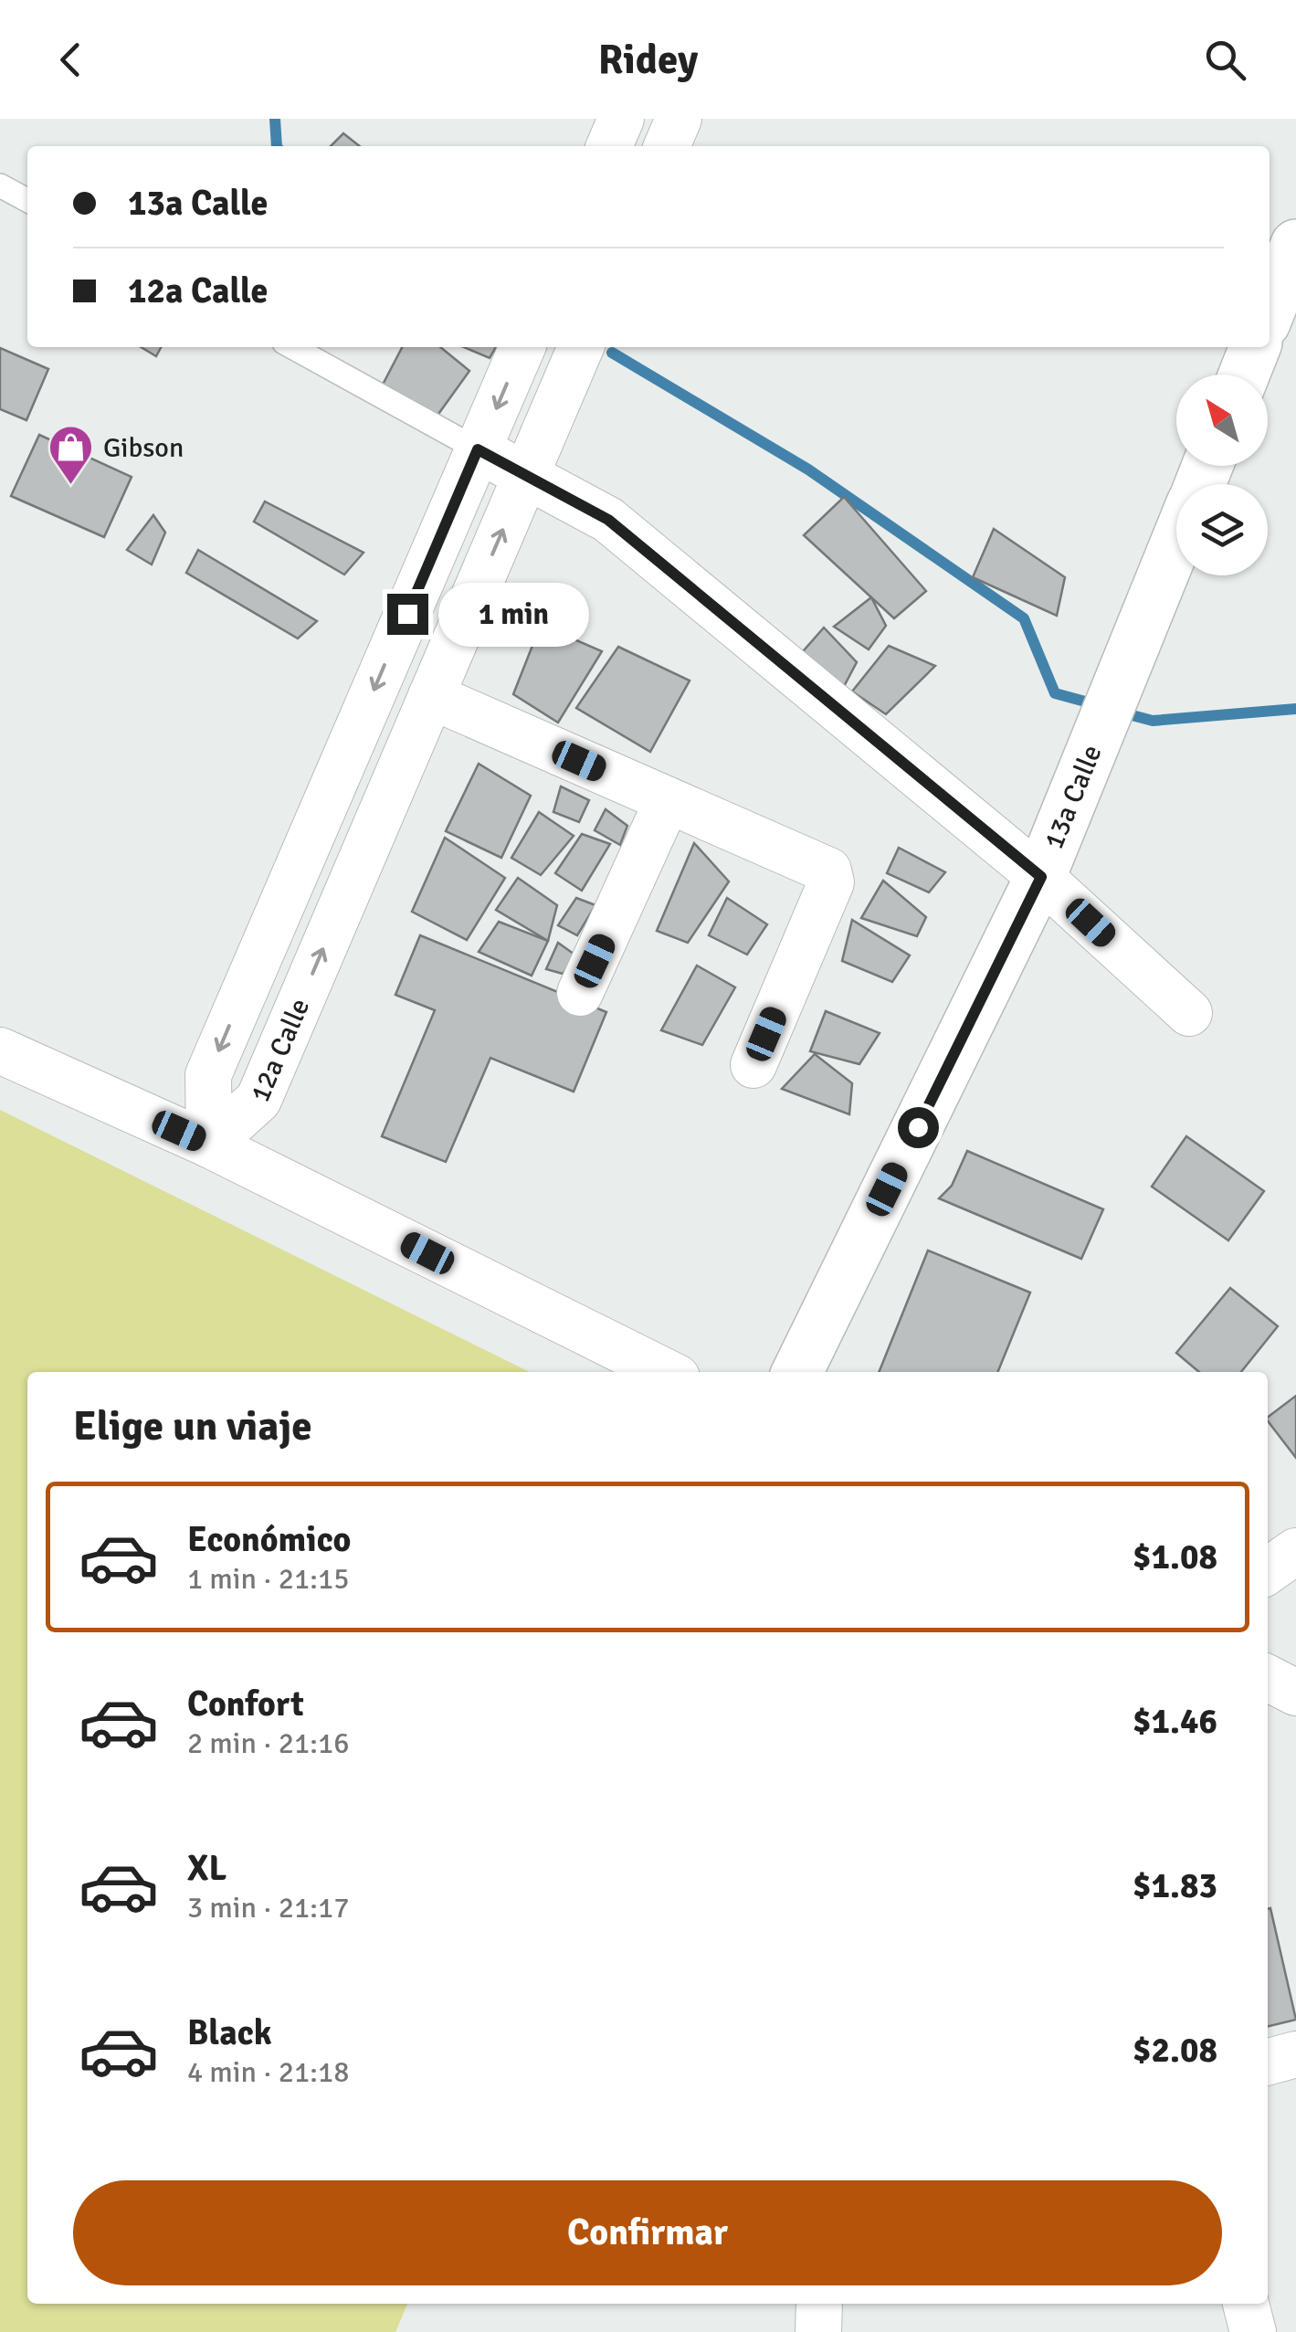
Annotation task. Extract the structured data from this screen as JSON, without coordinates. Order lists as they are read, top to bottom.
{
  "streets": {
    "street": ["13a Calle", "12a Calle"]
  },
  "places": {
    "shop": ["Gibson"]
  },
  "north": "top left",
  "page": {
    "header": "Ridey",
    "banner": ["13a Calle", "12a Calle"],
    "bubble": "1 min",
    "heading": "Elige un viaje",
    "list": [
      {
        "name": "Económico",
        "note": "1 min · 21:15",
        "value": "$1.08"
      },
      {
        "name": "Confort",
        "note": "2 min · 21:16",
        "value": "$1.46"
      },
      {
        "name": "XL",
        "note": "3 min · 21:17",
        "value": "$1.83"
      },
      {
        "name": "Black",
        "note": "4 min · 21:18",
        "value": "$2.08"
      }
    ],
    "buttons": "Confirmar"
  }
}
